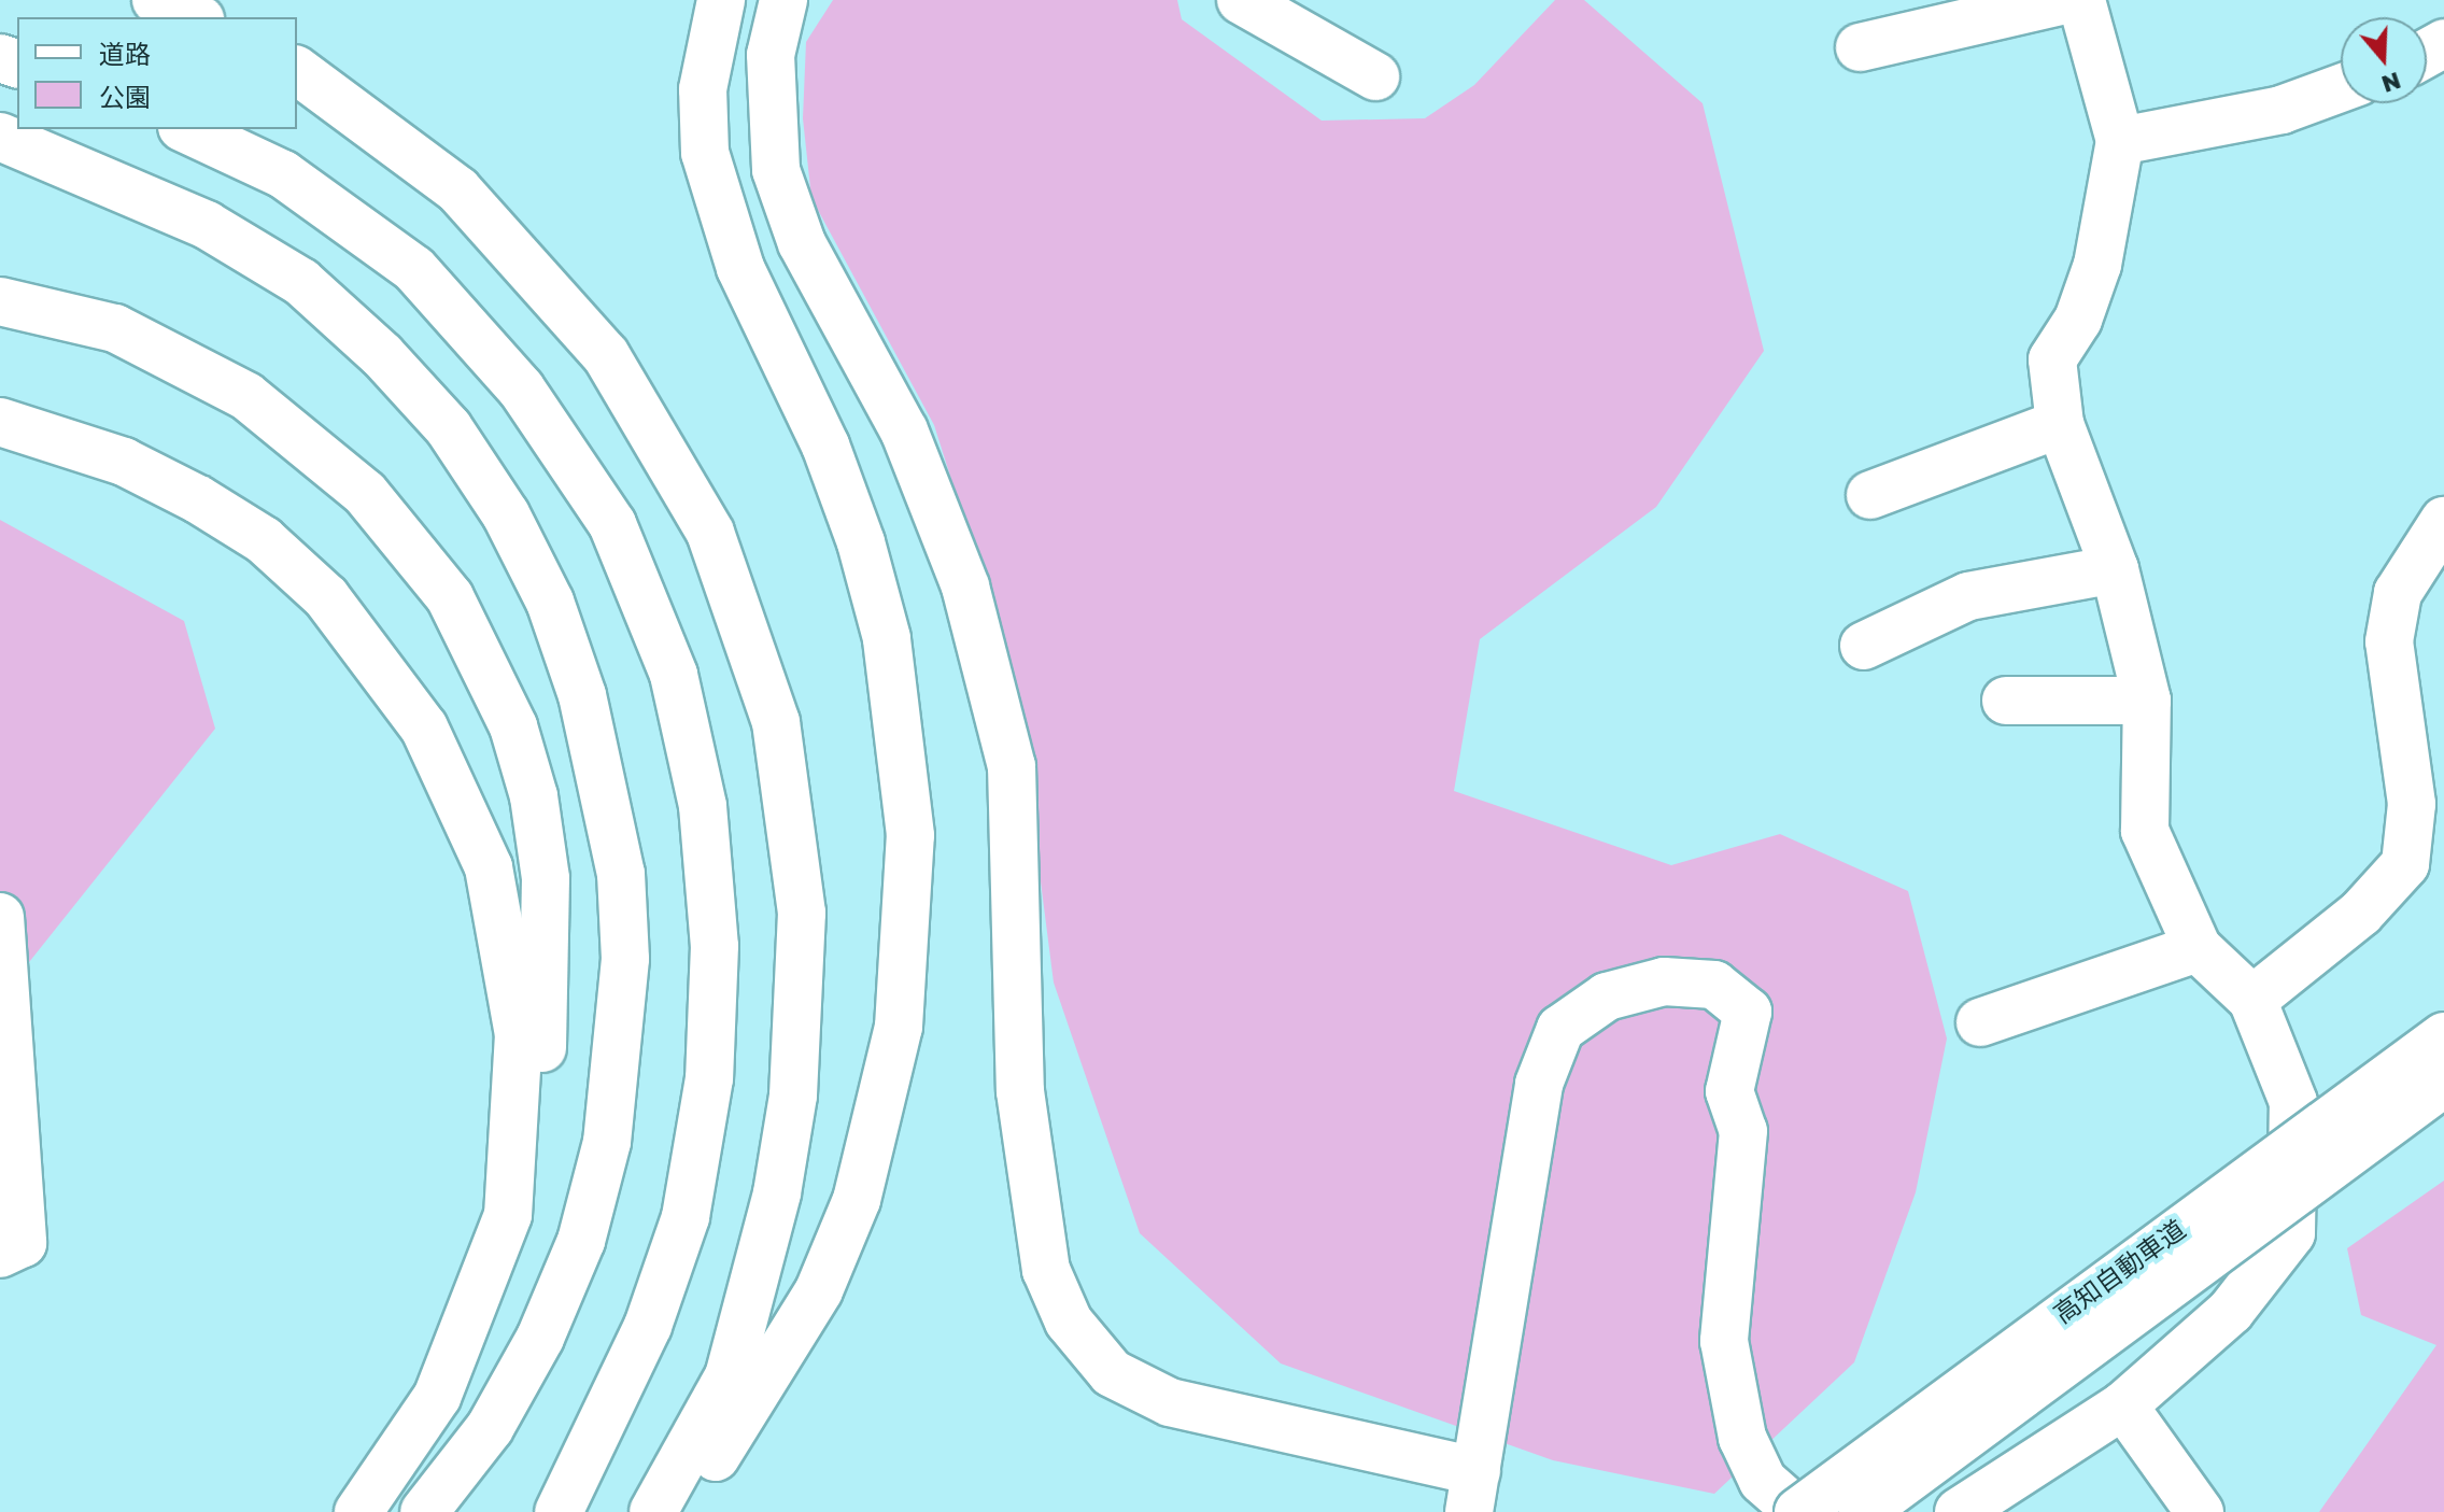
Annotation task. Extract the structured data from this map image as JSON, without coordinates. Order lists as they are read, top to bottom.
{
  "streets": {
    "main road": ["高知自動車道"]
  },
  "legend": ["道路", "公園"],
  "north": "bottom"
}
